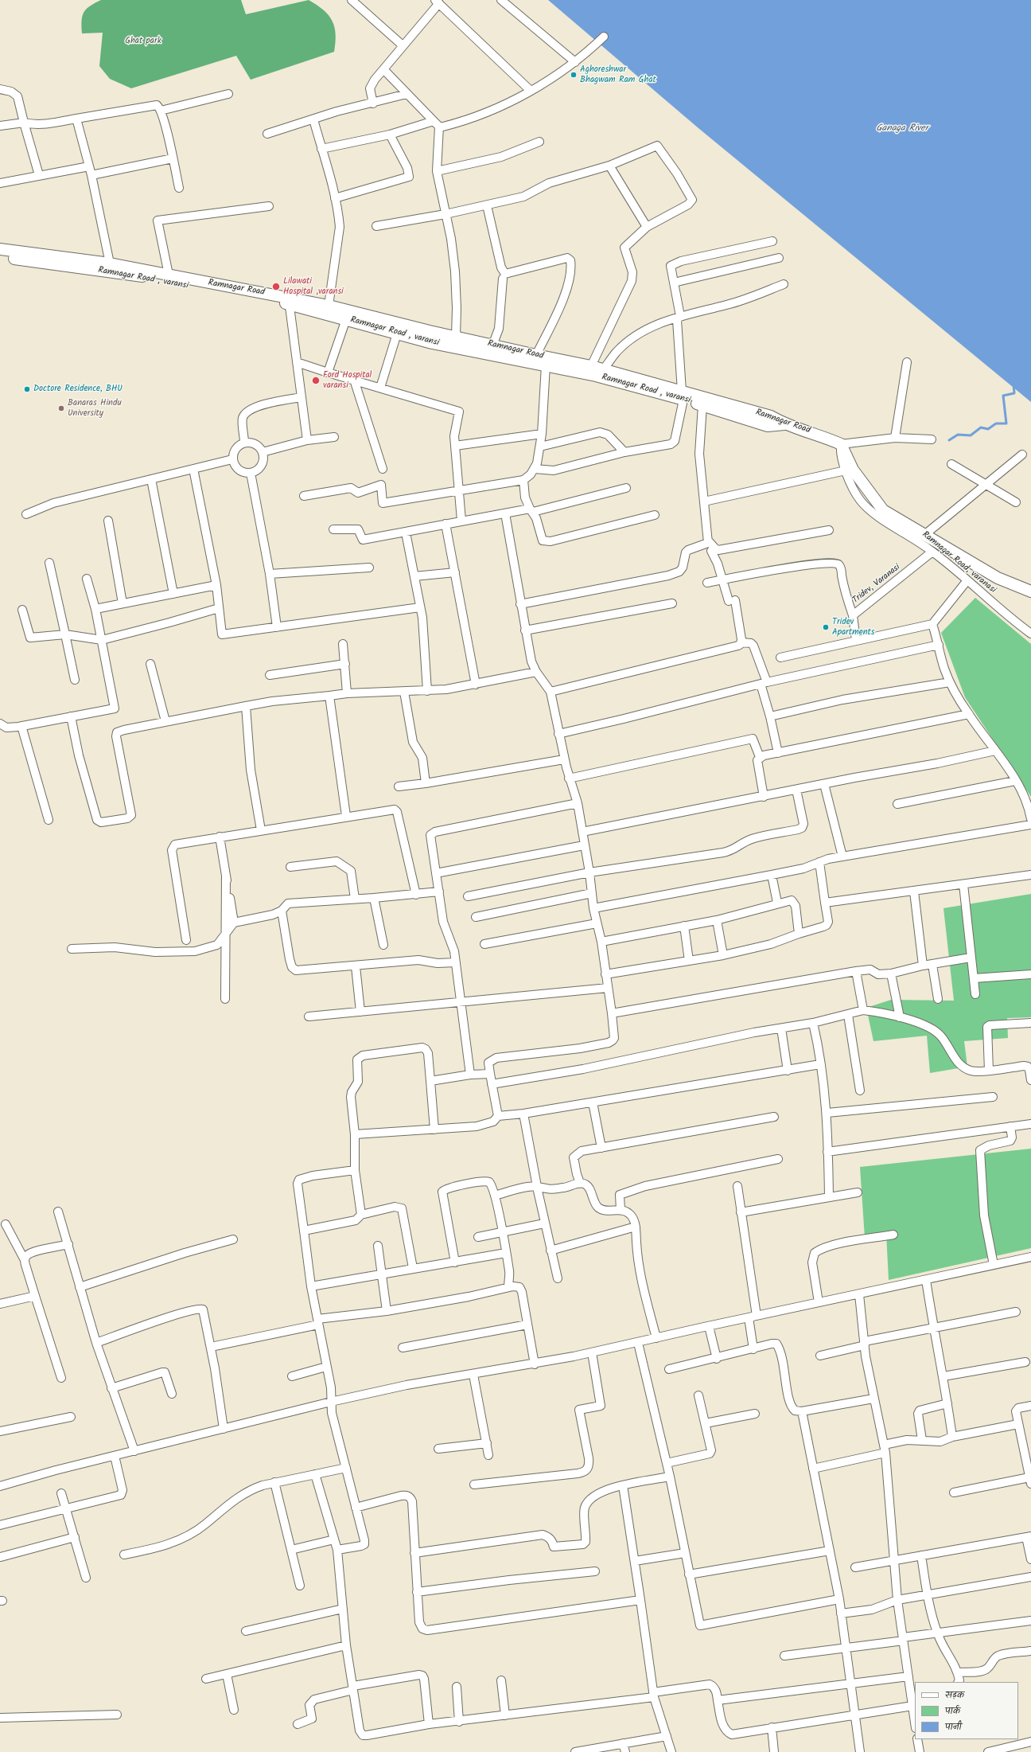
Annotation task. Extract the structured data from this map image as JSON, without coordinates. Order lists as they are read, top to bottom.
{
  "streets": {
    "main road": ["Ramnagar Road , varansi", "Ramnagar Road"],
    "street": ["Ramnagar Road, varanasi", "Tridev, Varanasi"]
  },
  "crossings": [
    ["Ramnagar Road , varansi", "Ramnagar Road"],
    ["Ramnagar Road", "Ramnagar Road, varanasi"],
    ["Ramnagar Road, varanasi", "Tridev, Varanasi"]
  ],
  "water": ["Ganaga River"],
  "parks": ["Ghat park"],
  "places": [
    "Aghoreshwar Bhagwam Ram Ghat",
    "Lilawati Hospital ,varansi",
    "Ford Hospital varansi",
    "Doctore Residence, BHU",
    "Banaras Hindu University",
    "Tridev Apartments"
  ],
  "legend": ["सड़क", "पार्क", "पानी"]
}
